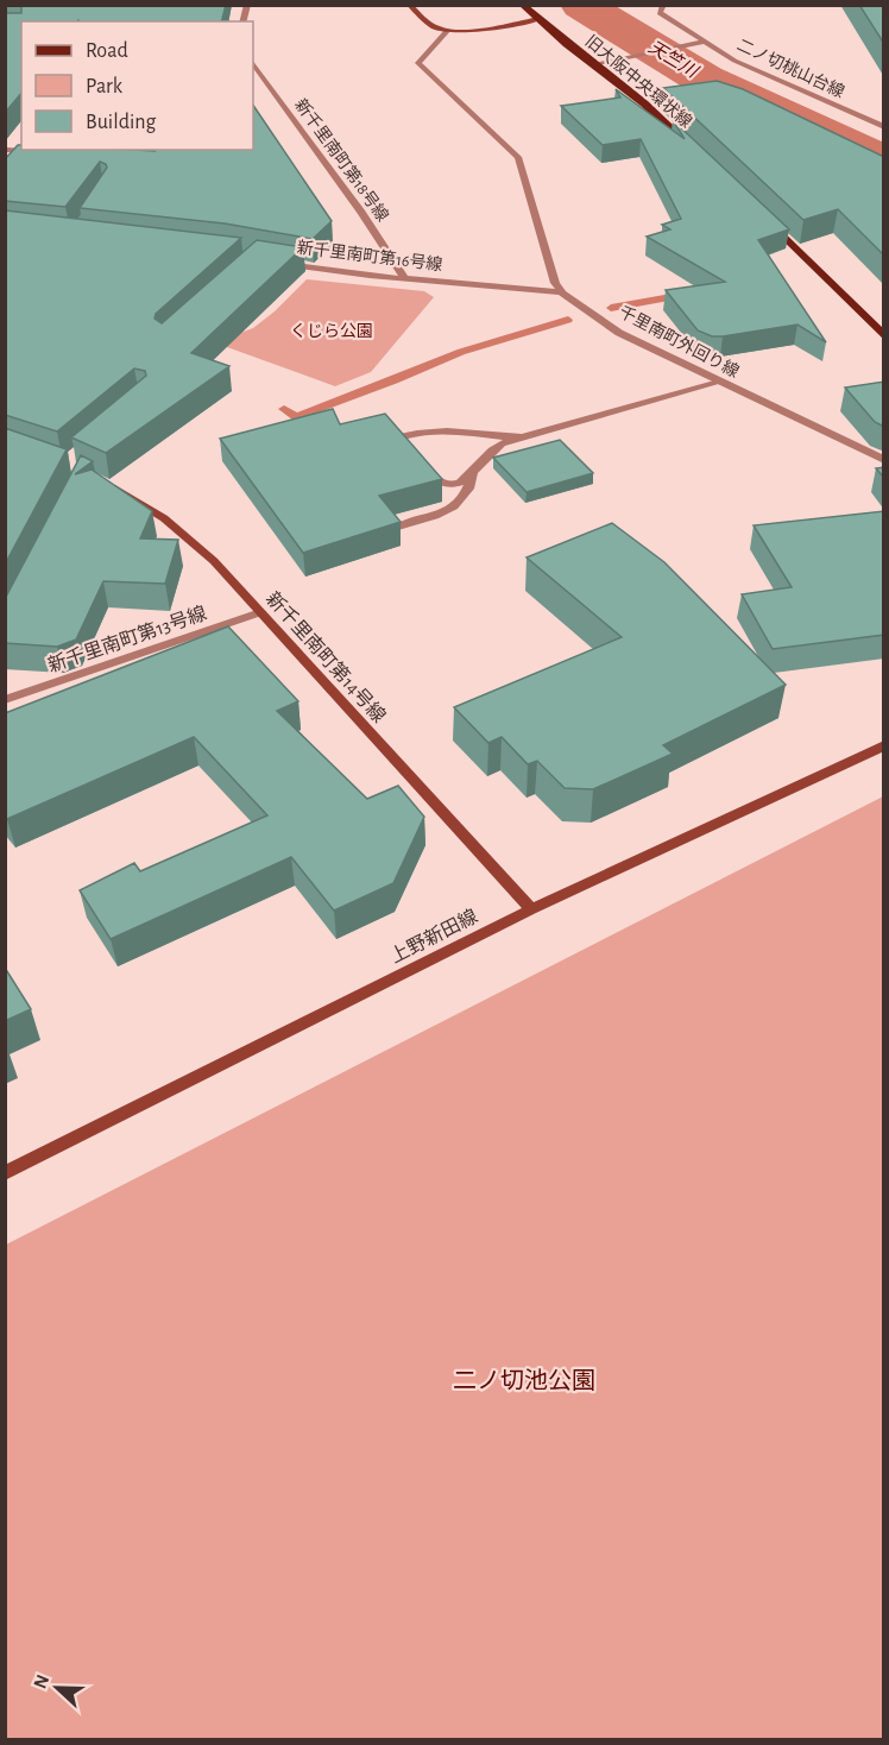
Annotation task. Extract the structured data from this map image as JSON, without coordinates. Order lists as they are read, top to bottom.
{
  "streets": {
    "main road": ["旧大阪中央環状線"],
    "street": [
      "二ノ切桃山台線",
      "新千里南町第18号線",
      "新千里南町第16号線",
      "千里南町外回り線",
      "新千里南町第13号線",
      "新千里南町第14号線",
      "上野新田線"
    ]
  },
  "crossings": [
    ["新千里南町第18号線", "新千里南町第16号線"],
    ["新千里南町第16号線", "千里南町外回り線"],
    ["新千里南町第13号線", "新千里南町第14号線"],
    ["新千里南町第14号線", "上野新田線"]
  ],
  "water": ["天竺川"],
  "parks": ["くじら公園", "二ノ切池公園"],
  "legend": ["Road", "Park", "Building"],
  "north": "left"
}
